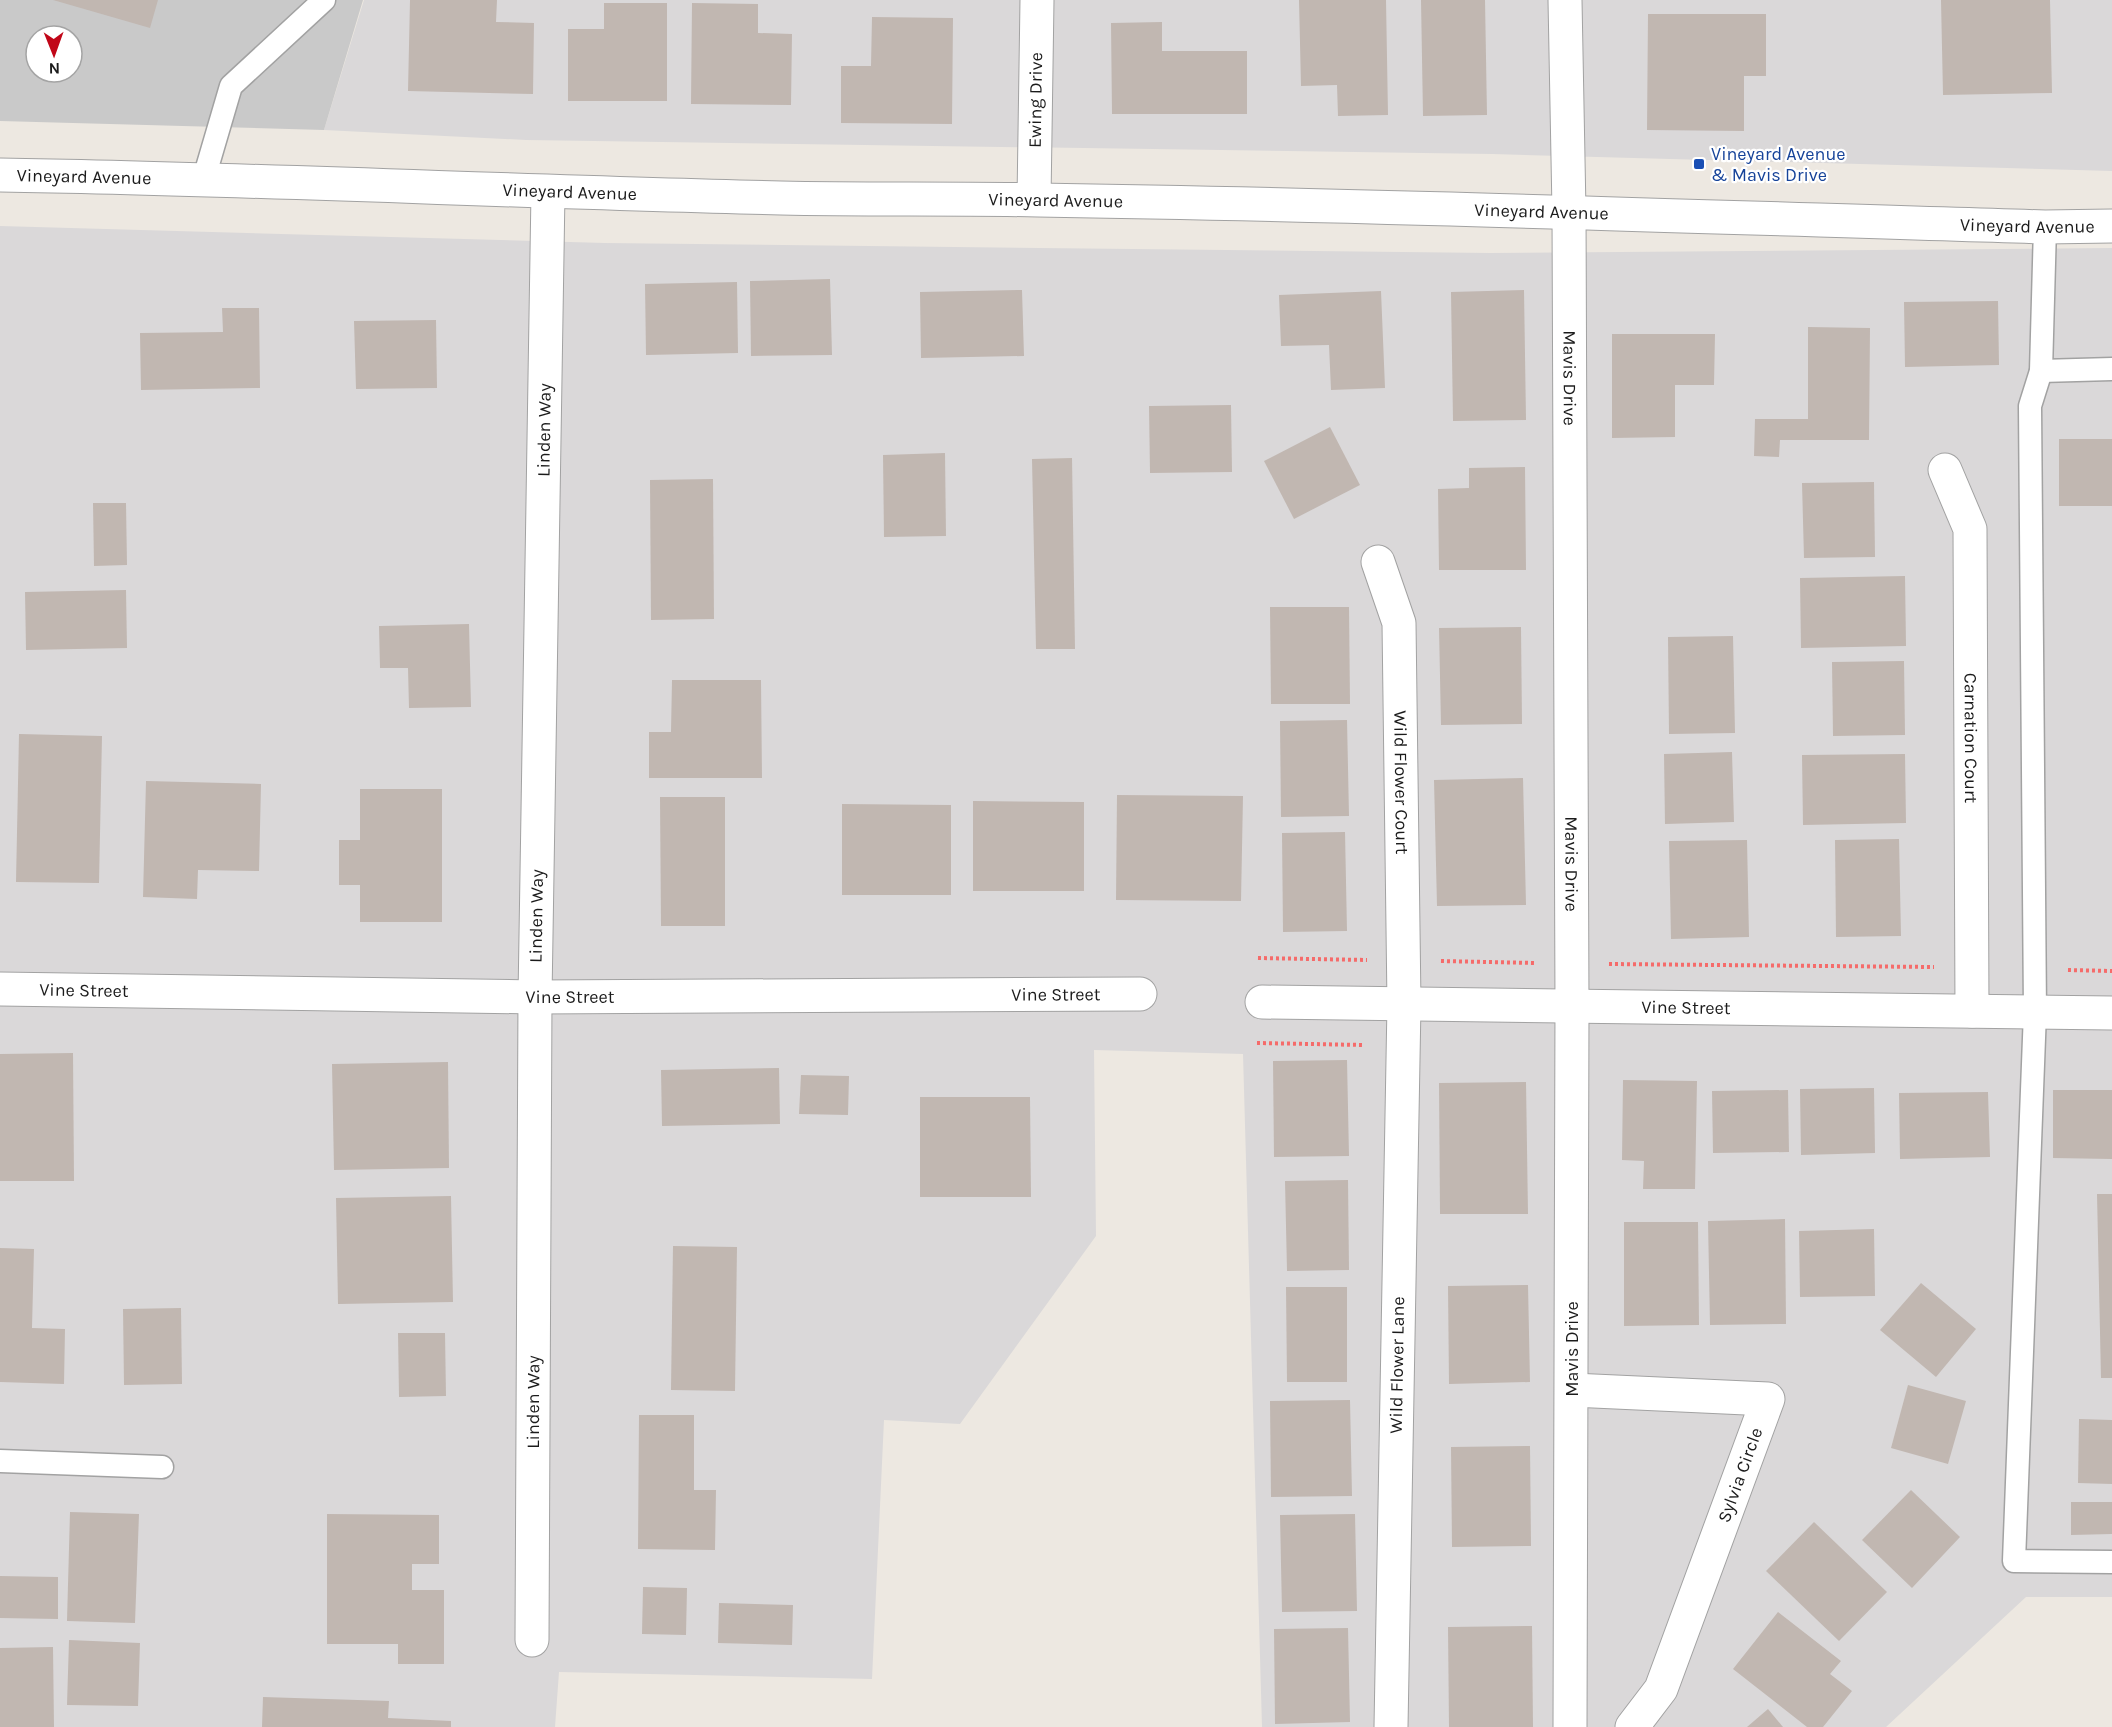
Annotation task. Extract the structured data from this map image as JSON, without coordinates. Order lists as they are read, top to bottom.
{
  "streets": {
    "street": [
      "Ewing Drive",
      "Vineyard Avenue",
      "Mavis Drive",
      "Linden Way",
      "Carnation Court",
      "Wild Flower Court",
      "Vine Street",
      "Wild Flower Lane",
      "Sylvia Circle"
    ]
  },
  "crossings": [
    ["Ewing Drive", "Vineyard Avenue"],
    ["Vineyard Avenue", "Mavis Drive"],
    ["Vineyard Avenue", "Linden Way"],
    ["Mavis Drive", "Vine Street"],
    ["Mavis Drive", "Sylvia Circle"],
    ["Linden Way", "Vine Street"],
    ["Carnation Court", "Vine Street"],
    ["Wild Flower Court", "Vine Street"],
    ["Wild Flower Court", "Wild Flower Lane"],
    ["Vine Street", "Wild Flower Lane"]
  ],
  "places": {
    "transit": ["Vineyard Avenue & Mavis Drive"]
  },
  "north": "bottom"
}
